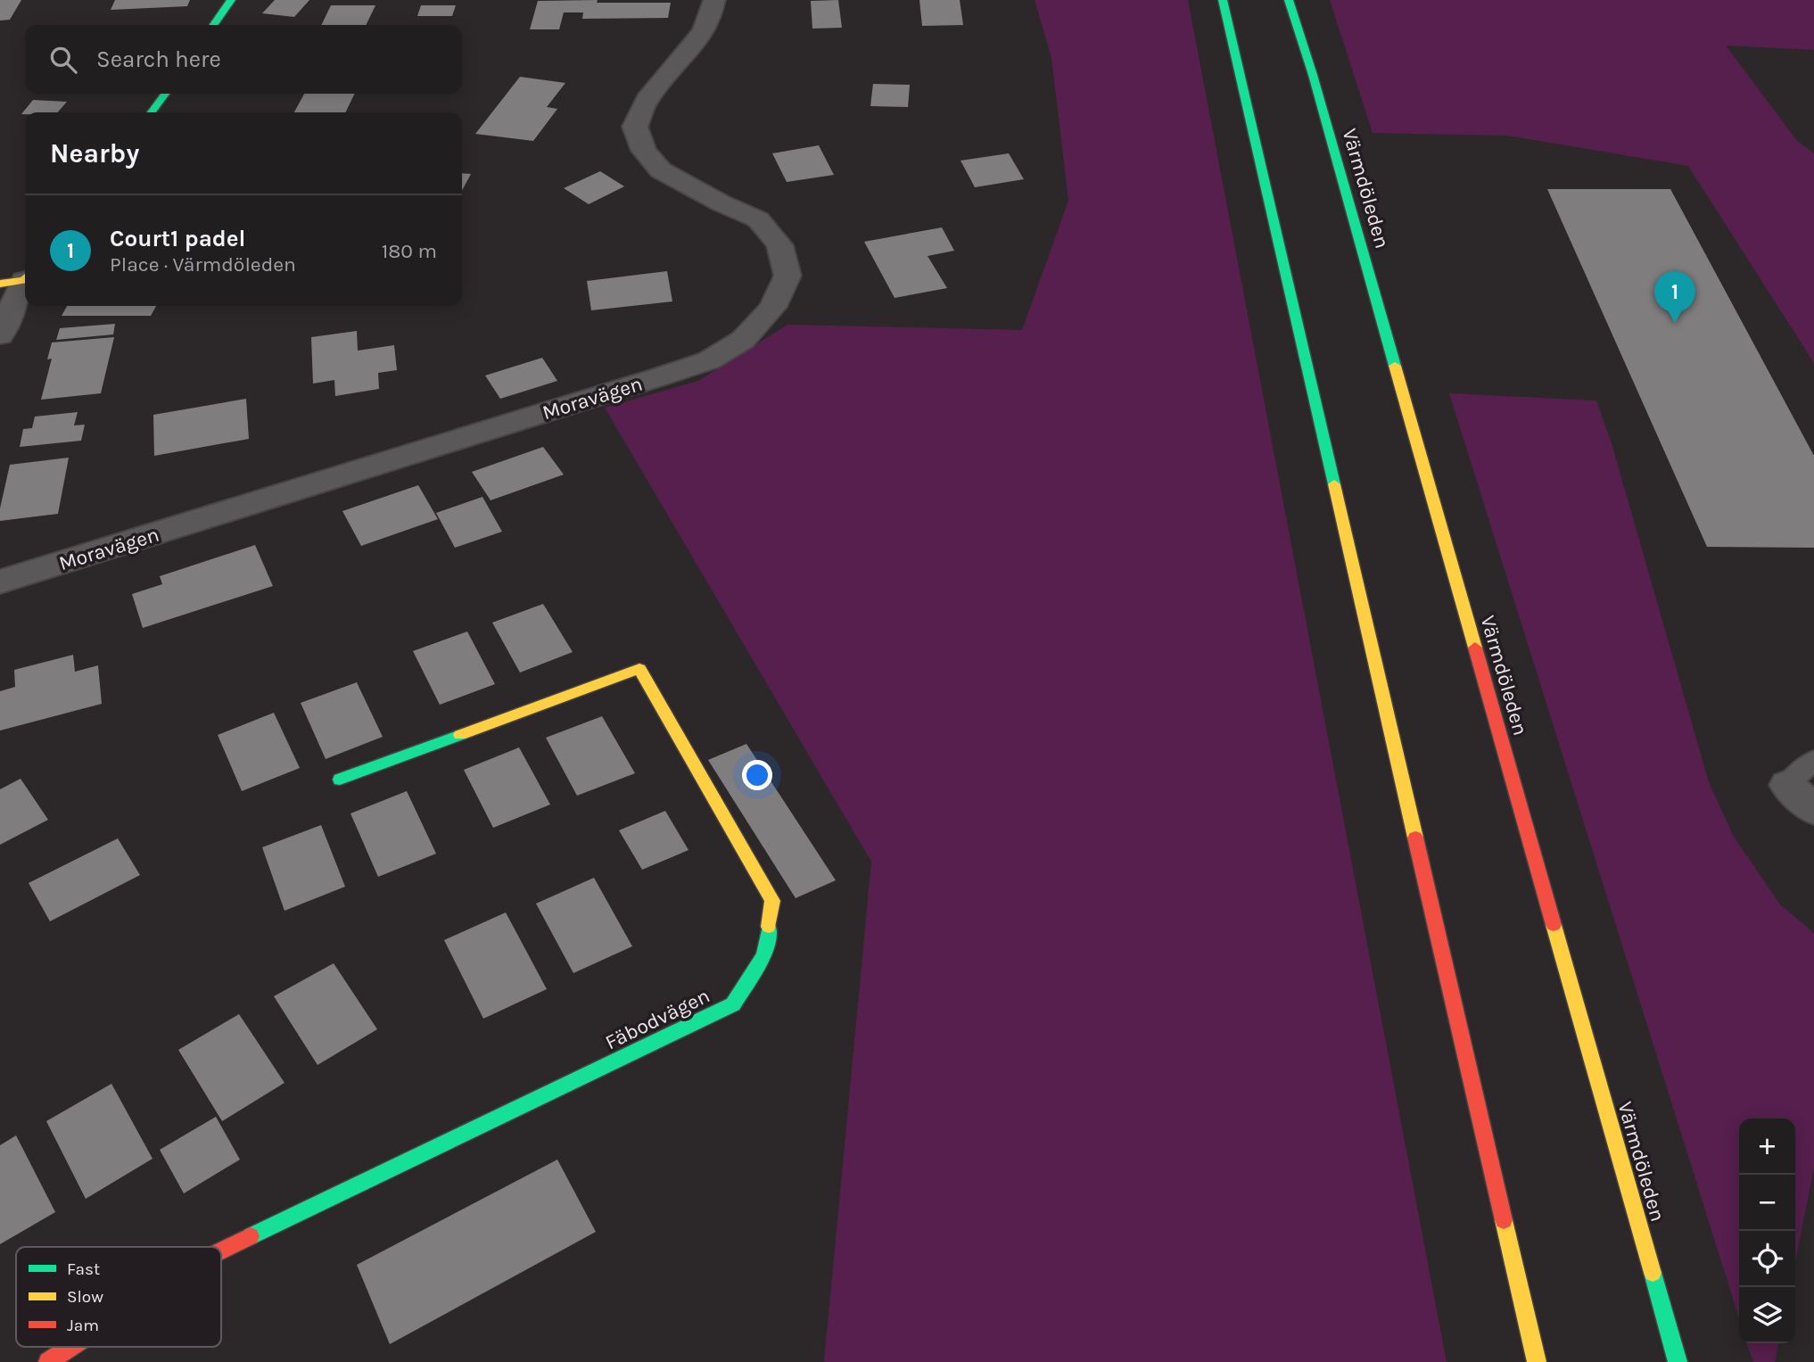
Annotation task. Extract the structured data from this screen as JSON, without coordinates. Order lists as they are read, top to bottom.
{
  "streets": {
    "main road": ["Värmdöleden", "Fäbodvägen"],
    "street": ["Moravägen"]
  },
  "legend": ["Fast", "Slow", "Jam"],
  "page": {
    "search": "Search here",
    "heading": "Nearby",
    "list": [
      {
        "mark": "1",
        "name": "Court1 padel",
        "note": "Place · Värmdöleden",
        "value": "180 m"
      }
    ],
    "pins": "1",
    "map_buttons": ["+", "−"]
  }
}
